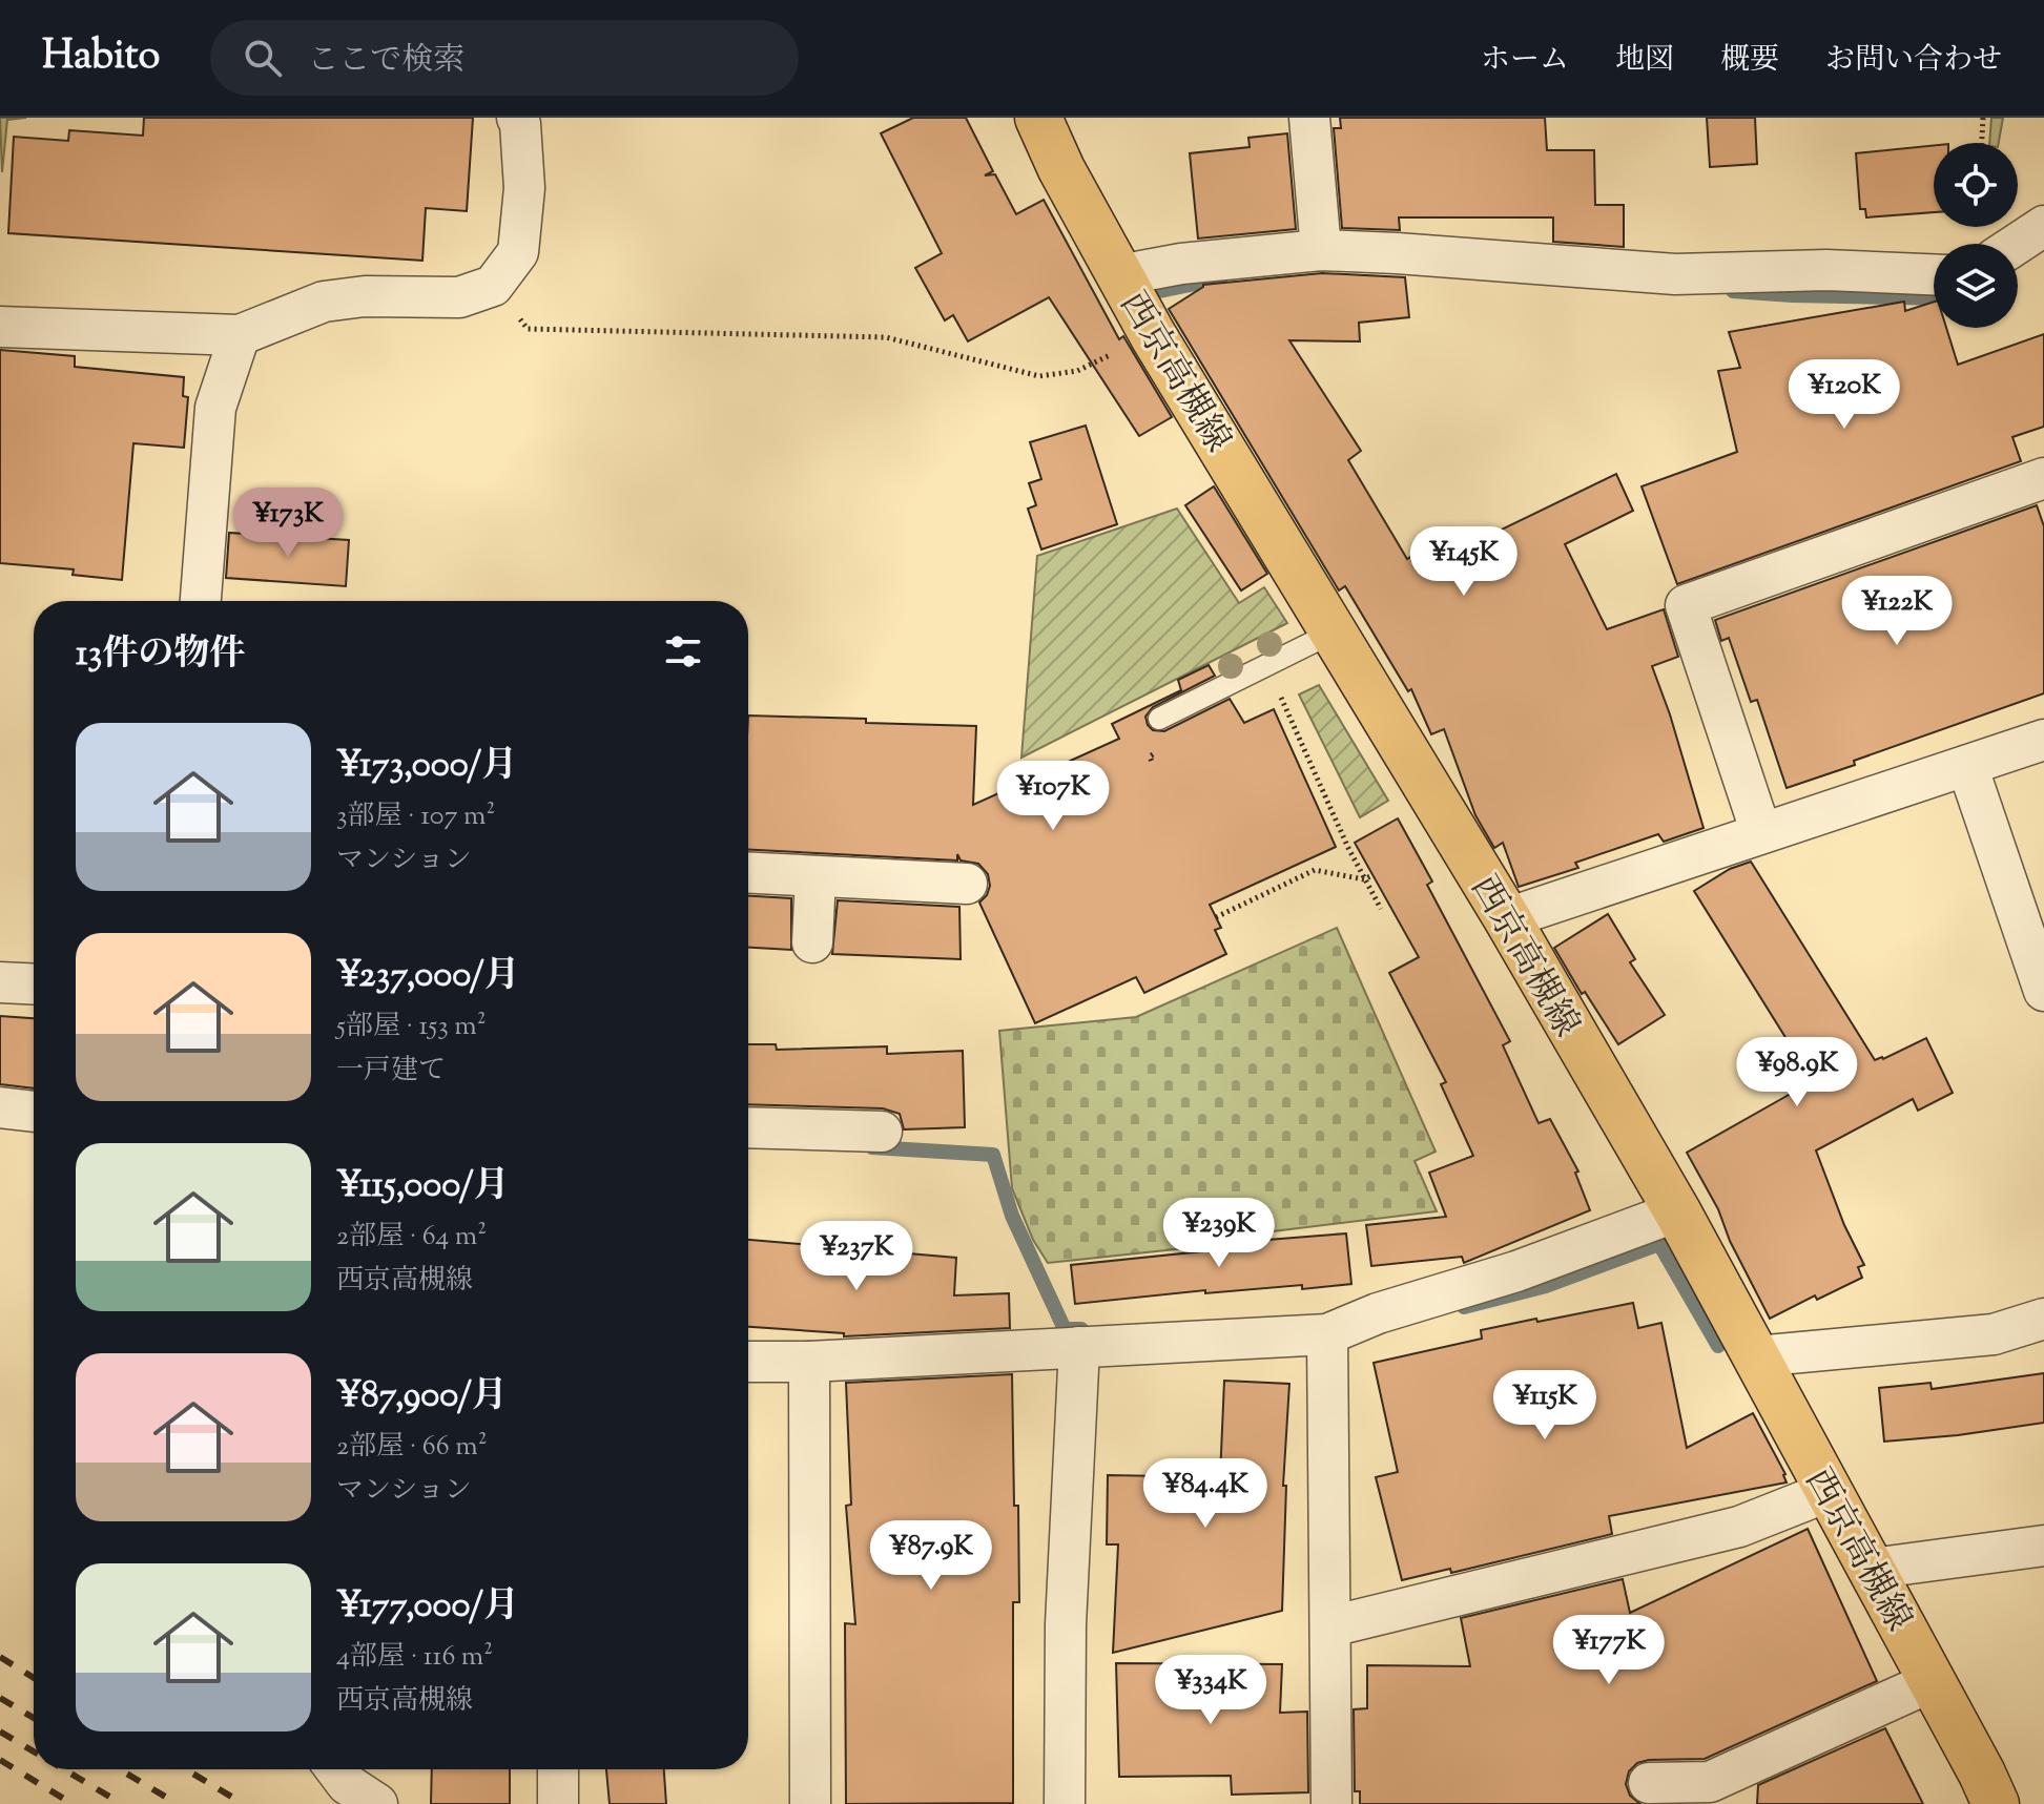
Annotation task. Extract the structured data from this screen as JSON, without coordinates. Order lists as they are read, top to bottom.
{
  "streets": {
    "main road": ["西京高槻線"]
  },
  "page": {
    "header": "Habito",
    "search": "ここで検索",
    "nav": [
      "ホーム",
      "地図",
      "概要",
      "お問い合わせ"
    ],
    "price": [
      "¥120K",
      "¥173K",
      "¥145K",
      "¥122K",
      "¥107K",
      "¥98.9K",
      "¥239K",
      "¥237K",
      "¥115K",
      "¥84.4K",
      "¥87.9K",
      "¥177K",
      "¥334K"
    ],
    "heading": "13件の物件",
    "list": [
      {
        "name": "¥173,000/月",
        "note": "3部屋 · 107 m² · マンション"
      },
      {
        "name": "¥237,000/月",
        "note": "5部屋 · 153 m² · 一戸建て"
      },
      {
        "name": "¥115,000/月",
        "note": "2部屋 · 64 m² · 西京高槻線"
      },
      {
        "name": "¥87,900/月",
        "note": "2部屋 · 66 m² · マンション"
      },
      {
        "name": "¥177,000/月",
        "note": "4部屋 · 116 m² · 西京高槻線"
      }
    ]
  }
}
